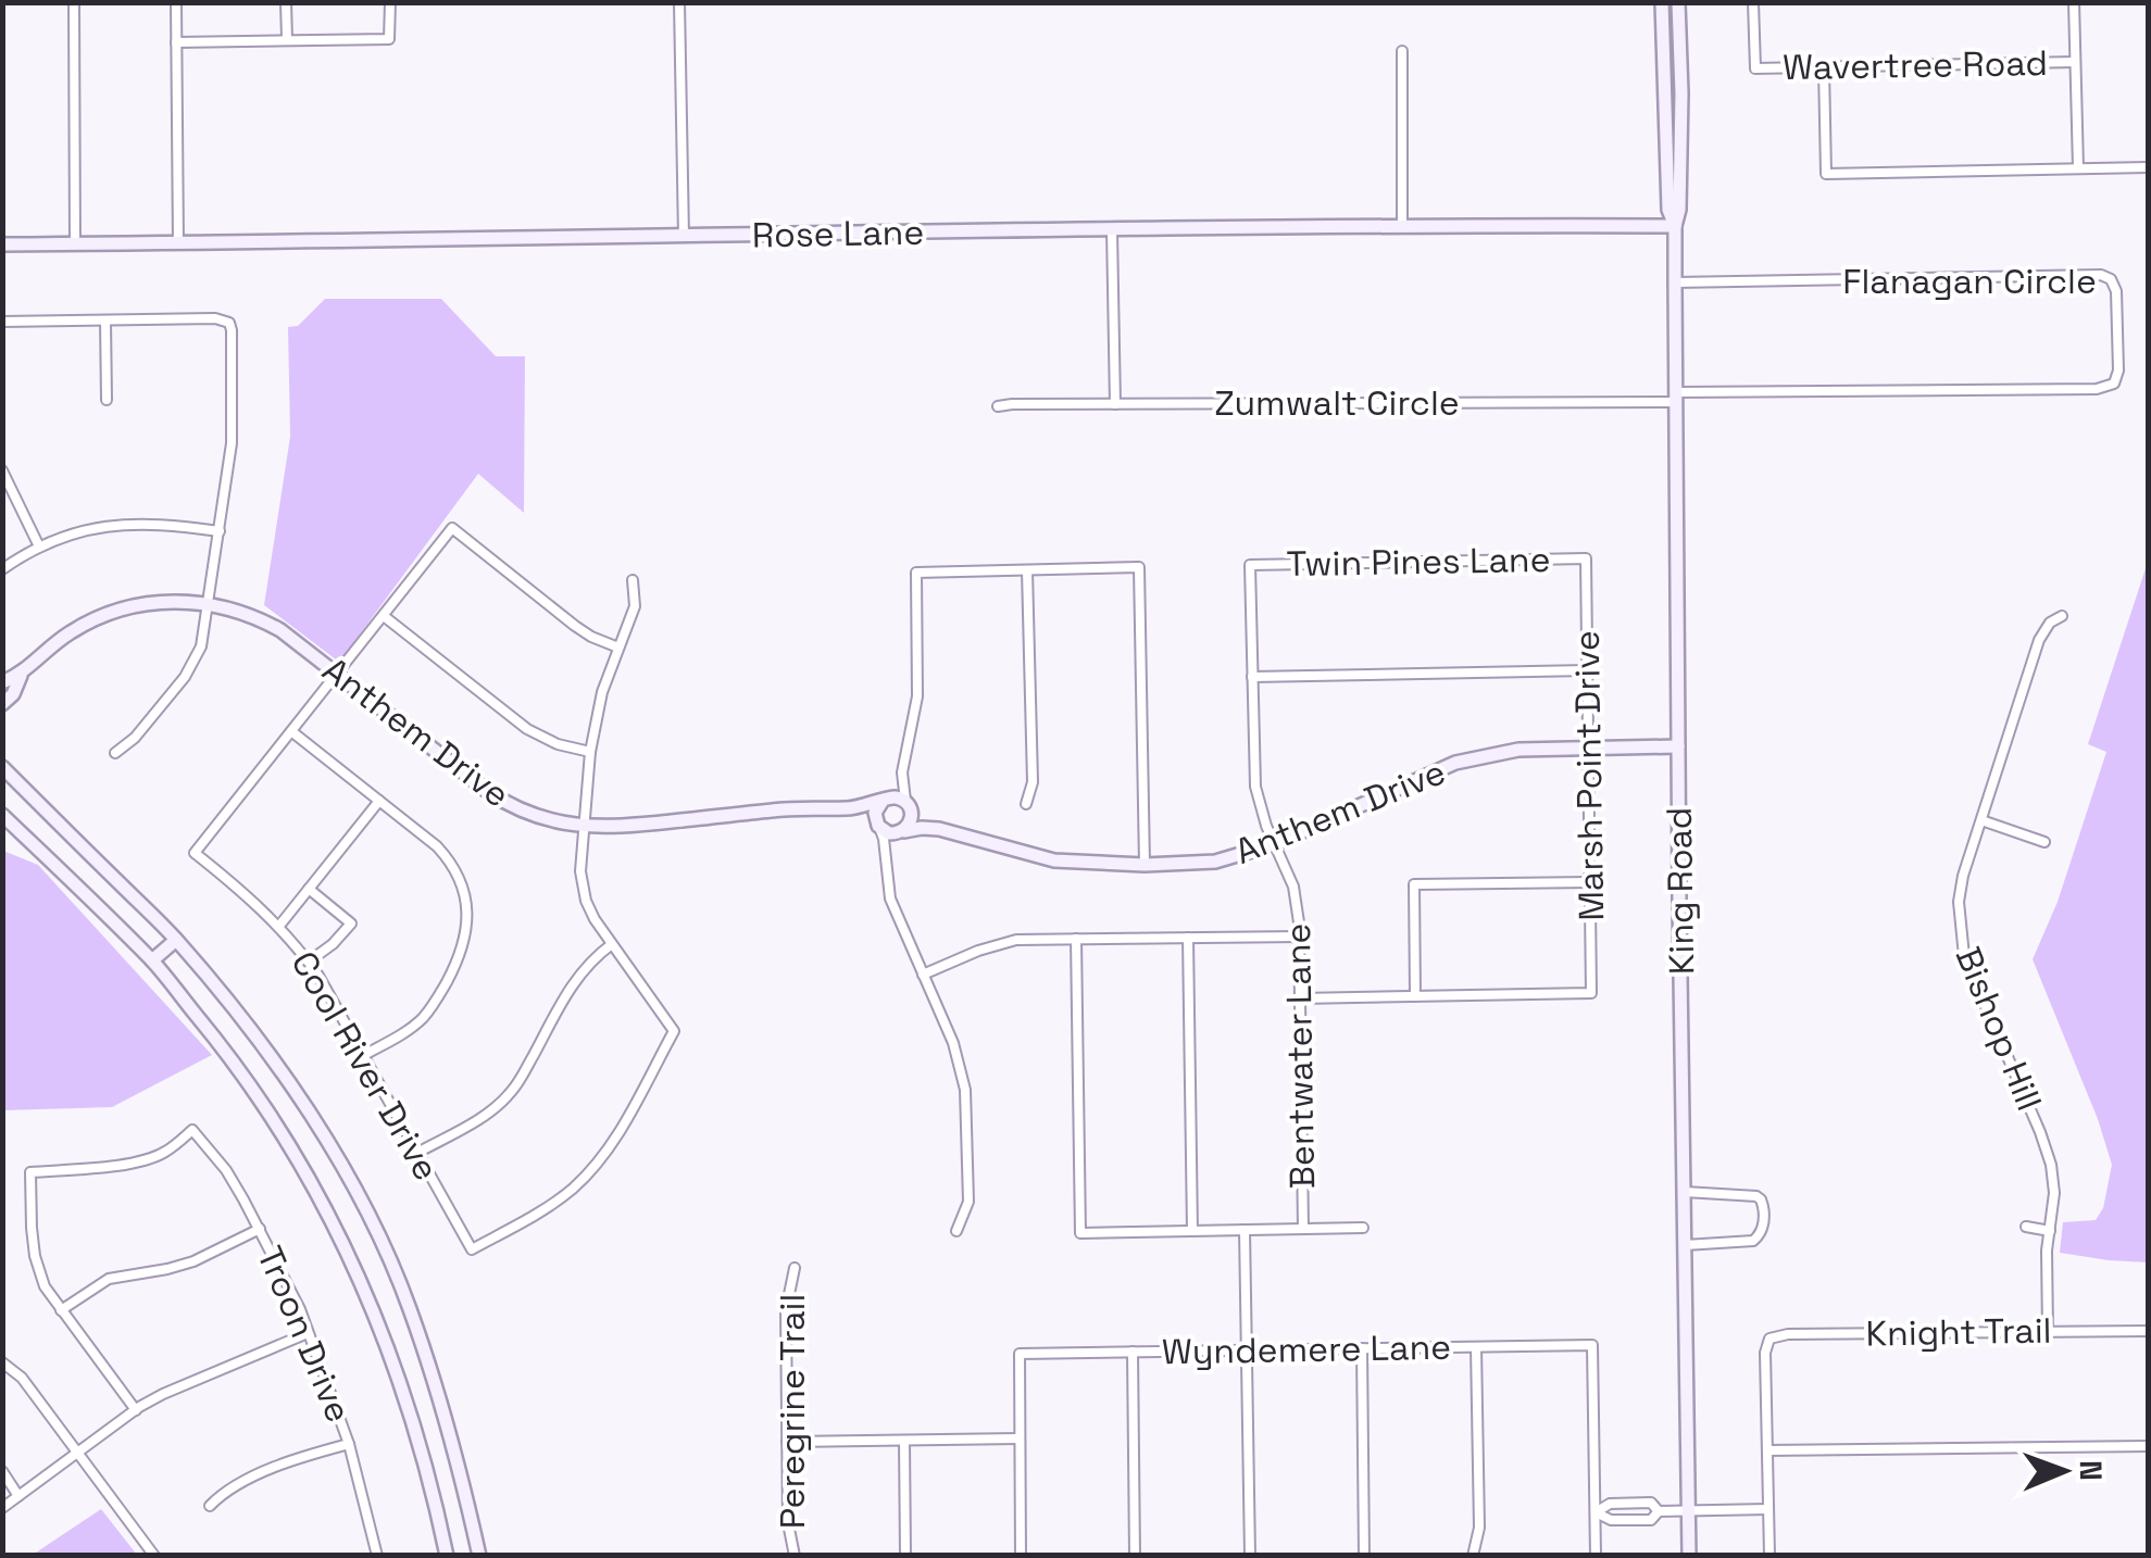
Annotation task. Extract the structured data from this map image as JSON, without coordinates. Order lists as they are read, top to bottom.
{
  "streets": {
    "street": [
      "Wavertree Road",
      "Rose Lane",
      "Flanagan Circle",
      "Zumwalt Circle",
      "Twin Pines Lane",
      "Anthem Drive",
      "Marsh Point Drive",
      "King Road",
      "Bishop Hill",
      "Bentwater Lane",
      "Cool River Drive",
      "Knight Trail",
      "Troon Drive",
      "Wyndemere Lane",
      "Peregrine Trail"
    ]
  },
  "crossings": [
    ["Rose Lane", "King Road"],
    ["Flanagan Circle", "Zumwalt Circle"],
    ["Flanagan Circle", "King Road"],
    ["Zumwalt Circle", "King Road"],
    ["Twin Pines Lane", "Marsh Point Drive"],
    ["Twin Pines Lane", "Bentwater Lane"],
    ["Anthem Drive", "Marsh Point Drive"],
    ["Anthem Drive", "King Road"],
    ["Anthem Drive", "Bentwater Lane"],
    ["Bishop Hill", "Knight Trail"]
  ],
  "north": "right"
}
